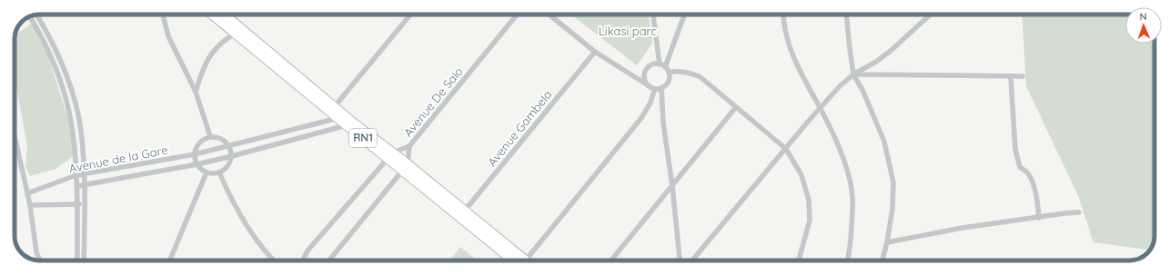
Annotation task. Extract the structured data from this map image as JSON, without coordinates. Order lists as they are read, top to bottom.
{
  "streets": {
    "highway": ["RN1"],
    "street": ["Avenue De Saio", "Avenue Gambela", "Avenue de la Gare"]
  },
  "crossings": [
    ["Avenue De Saio", "RN1"],
    ["Avenue Gambela", "RN1"]
  ],
  "parks": ["Likasi parc"],
  "north": "top"
}
